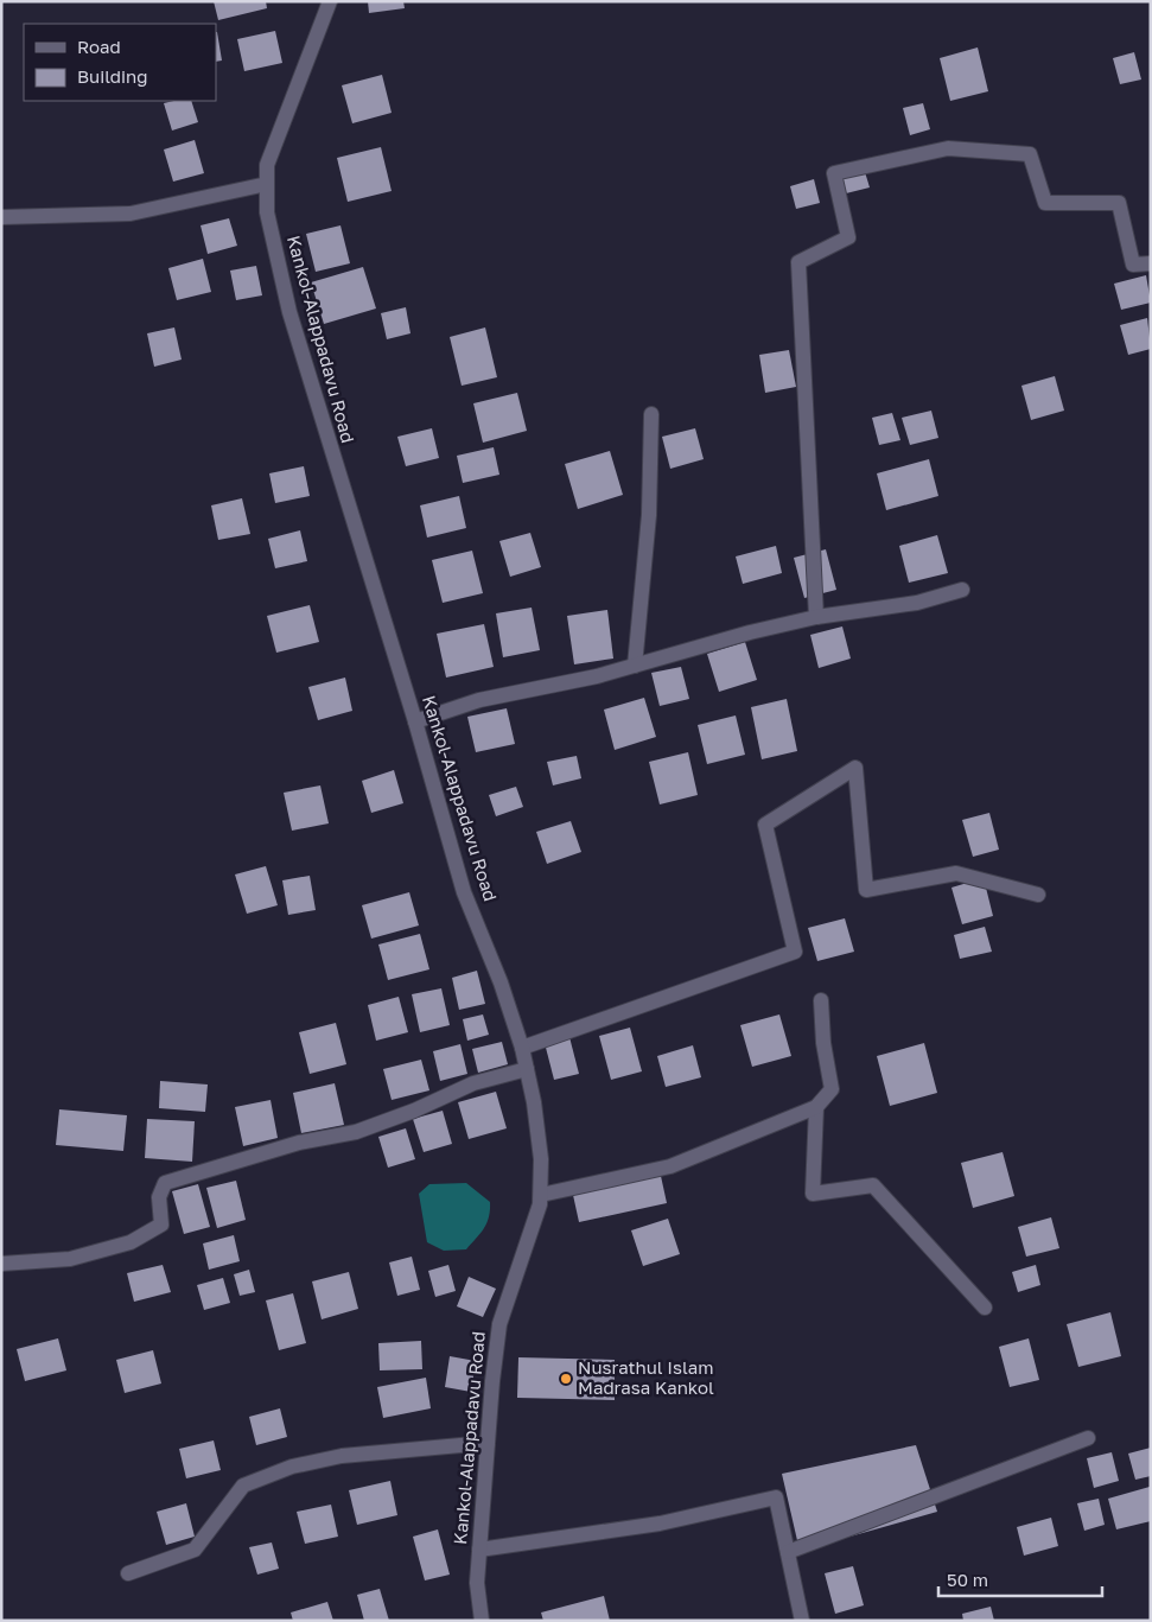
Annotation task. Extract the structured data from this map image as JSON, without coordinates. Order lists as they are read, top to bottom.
{
  "streets": {
    "street": ["Kankol-Alappadavu Road"]
  },
  "places": ["Nusrathul Islam Madrasa Kankol"],
  "legend": ["Road", "Building"],
  "scale_bar": "50 m"
}
